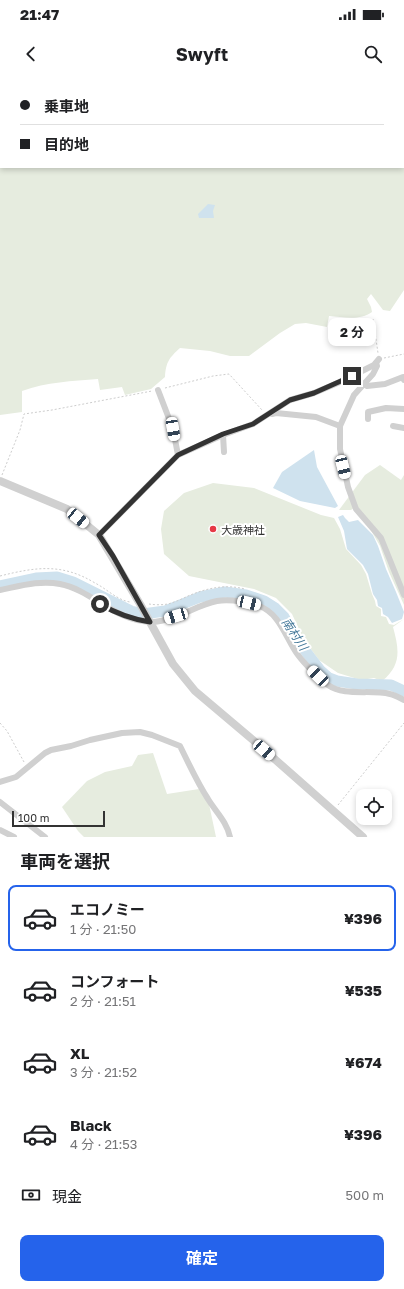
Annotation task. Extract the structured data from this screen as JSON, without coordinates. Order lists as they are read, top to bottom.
{
  "water": ["南村川"],
  "places": ["大歳神社"],
  "scale_bar": "100 m",
  "page": {
    "status": "21:47",
    "header": "Swyft",
    "banner": ["乗車地", "目的地"],
    "bubble": "2 分",
    "scale": "100 m",
    "heading": "車両を選択",
    "list": [
      {
        "name": "エコノミー",
        "note": "1 分 · 21:50",
        "value": "¥396"
      },
      {
        "name": "コンフォート",
        "note": "2 分 · 21:51",
        "value": "¥535"
      },
      {
        "name": "XL",
        "note": "3 分 · 21:52",
        "value": "¥674"
      },
      {
        "name": "Black",
        "note": "4 分 · 21:53",
        "value": "¥396"
      }
    ],
    "pay": ["現金", "500 m"],
    "buttons": "確定"
  }
}
